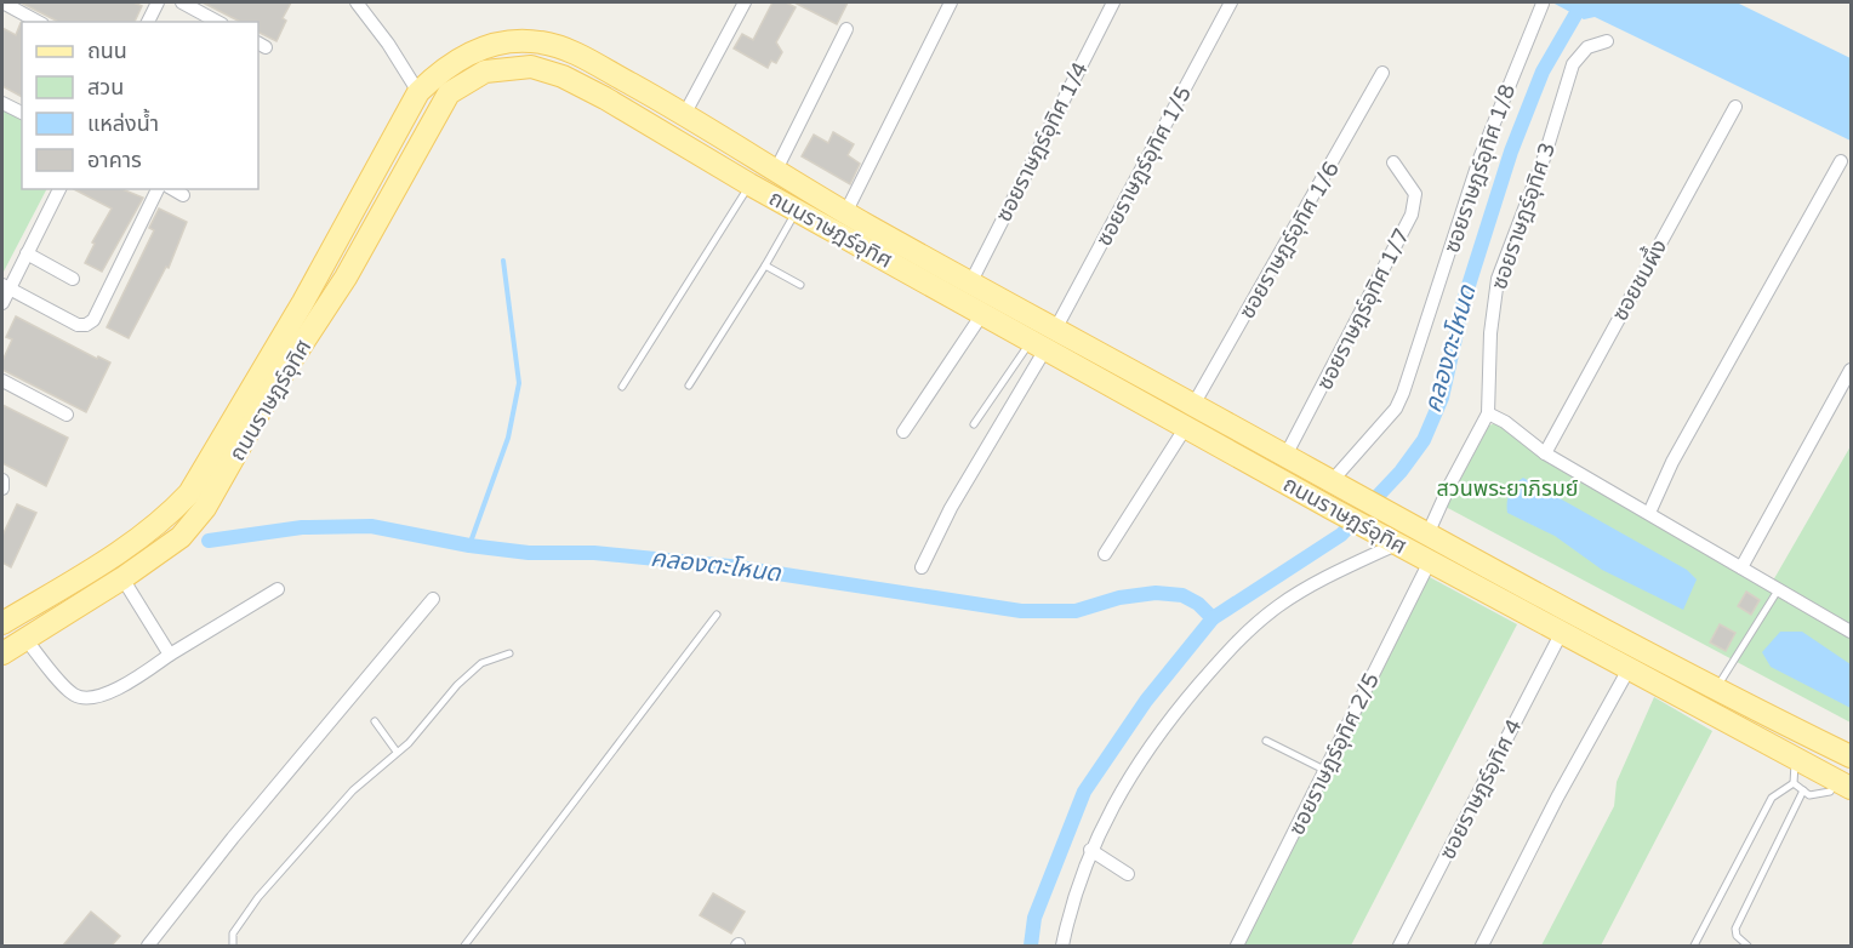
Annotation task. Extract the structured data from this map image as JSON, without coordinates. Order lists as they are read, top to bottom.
{
  "streets": {
    "main road": ["ถนนราษฎร์อุทิศ"],
    "street": [
      "ซอยราษฎร์อุทิศ 1/4",
      "ซอยราษฎร์อุทิศ 1/5",
      "ซอยราษฎร์อุทิศ 1/8",
      "ซอยราษฎร์อุทิศ 3",
      "ซอยราษฎร์อุทิศ 1/6",
      "ซอยชมผึ้ง",
      "ซอยราษฎร์อุทิศ 1/7",
      "ซอยราษฎร์อุทิศ 2/5",
      "ซอยราษฎร์อุทิศ 4"
    ]
  },
  "crossings": [
    ["ซอยราษฎร์อุทิศ 1/4", "ถนนราษฎร์อุทิศ"],
    ["ซอยราษฎร์อุทิศ 1/5", "ถนนราษฎร์อุทิศ"],
    ["ซอยราษฎร์อุทิศ 1/8", "ถนนราษฎร์อุทิศ"],
    ["ซอยราษฎร์อุทิศ 3", "ถนนราษฎร์อุทิศ"],
    ["ถนนราษฎร์อุทิศ", "ซอยราษฎร์อุทิศ 1/6"],
    ["ถนนราษฎร์อุทิศ", "ซอยราษฎร์อุทิศ 1/7"],
    ["ถนนราษฎร์อุทิศ", "ซอยราษฎร์อุทิศ 2/5"],
    ["ถนนราษฎร์อุทิศ", "ซอยราษฎร์อุทิศ 4"]
  ],
  "water": ["คลองตะโหนด"],
  "parks": ["สวนพระยาภิรมย์"],
  "legend": [
    "ถนน",
    "สวน",
    "แหล่งน้ำ",
    "อาคาร"
  ]
}
